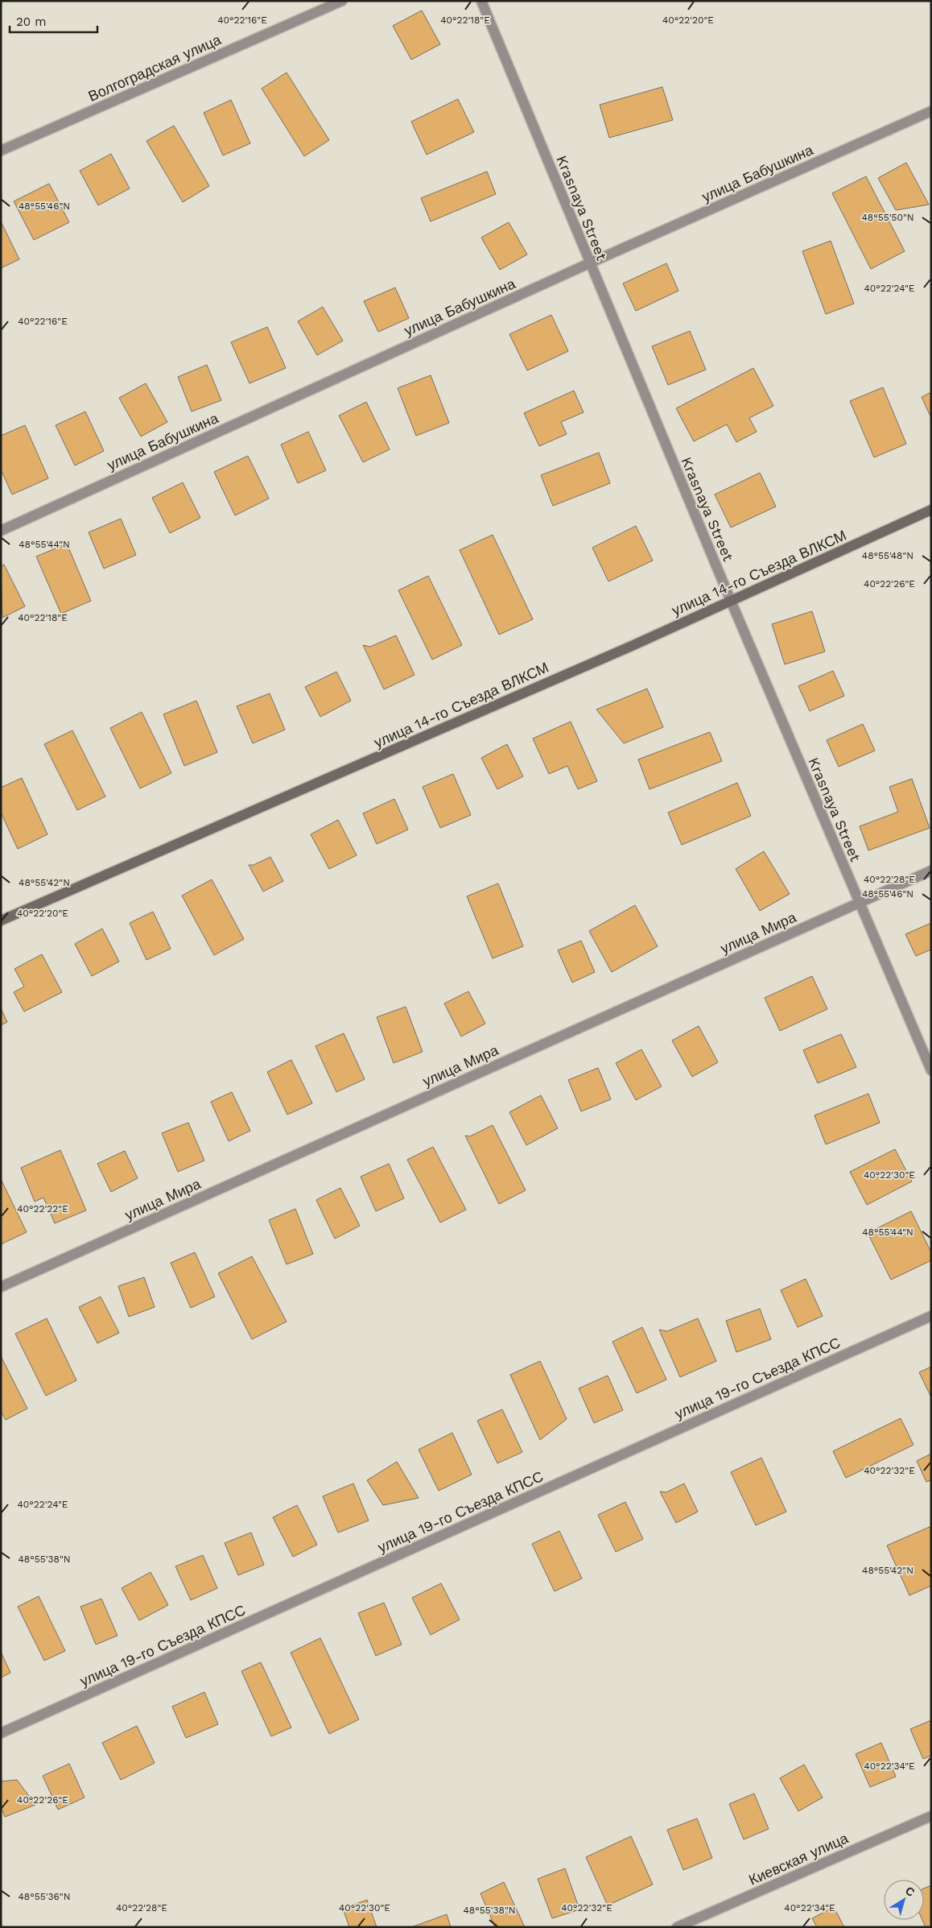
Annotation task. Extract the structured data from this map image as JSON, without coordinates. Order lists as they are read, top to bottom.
{
  "streets": {
    "street": [
      "Волгоградская улица",
      "улица Бабушкина",
      "Krasnaya Street",
      "улица 14-го Съезда ВЛКСМ",
      "улица Мира",
      "улица 19-го Съезда КПСС",
      "Киевская улица"
    ]
  },
  "crossings": [
    ["улица Бабушкина", "Krasnaya Street"],
    ["Krasnaya Street", "улица 14-го Съезда ВЛКСМ"],
    ["Krasnaya Street", "улица Мира"]
  ],
  "scale_bar": "20 m",
  "north": "top right",
  "coordinates": [
    "40°22'16\"E",
    "40°22'18\"E",
    "40°22'20\"E",
    "48°55'46\"N",
    "48°55'50\"N",
    "40°22'24\"E",
    "48°55'44\"N",
    "48°55'48\"N",
    "40°22'26\"E",
    "40°22'28\"E",
    "48°55'42\"N",
    "40°22'30\"E",
    "40°22'22\"E",
    "40°22'32\"E",
    "48°55'38\"N",
    "40°22'34\"E",
    "48°55'36\"N"
  ]
}
